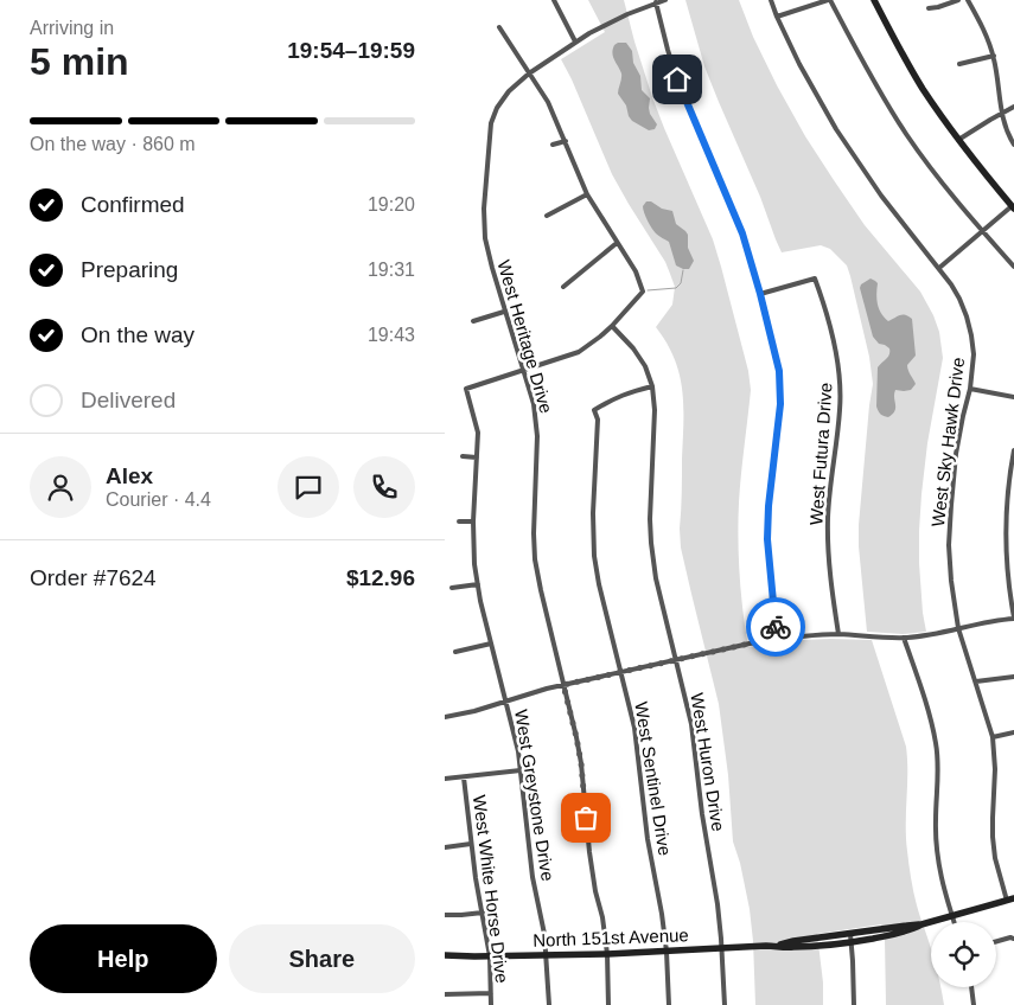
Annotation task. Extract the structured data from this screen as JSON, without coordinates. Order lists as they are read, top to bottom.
{
  "streets": {
    "street": [
      "West Heritage Drive",
      "West Sky Hawk Drive",
      "West Futura Drive",
      "West Huron Drive",
      "West Sentinel Drive",
      "West Greystone Drive",
      "West White Horse Drive",
      "North 151st Avenue"
    ]
  },
  "crossings": [
    ["West Heritage Drive", "West Greystone Drive"],
    ["West Heritage Drive", "North 151st Avenue"],
    ["West Sky Hawk Drive", "North 151st Avenue"],
    ["West Huron Drive", "West Sentinel Drive"],
    ["West Huron Drive", "North 151st Avenue"],
    ["West Sentinel Drive", "North 151st Avenue"],
    ["West Greystone Drive", "North 151st Avenue"],
    ["West White Horse Drive", "North 151st Avenue"]
  ],
  "page": {
    "heading": ["5 min", "Arriving in", "19:54–19:59"],
    "panel": [
      "Alex",
      "Courier · 4.4",
      "Order #7624",
      "$12.96"
    ],
    "bar": "On the way · 860 m",
    "list": [
      ["Confirmed", "19:20"],
      ["Preparing", "19:31"],
      ["On the way", "19:43"],
      "Delivered"
    ],
    "buttons": ["Help", "Share"]
  }
}
